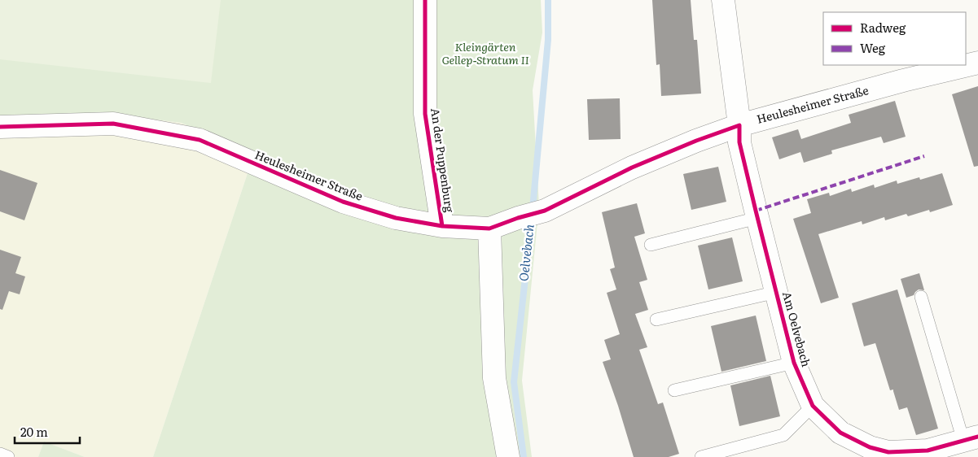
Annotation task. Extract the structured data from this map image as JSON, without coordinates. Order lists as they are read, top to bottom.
{
  "streets": {
    "street": ["Heulesheimer Straße", "An der Puppenburg", "Am Oelvebach"]
  },
  "crossings": [
    ["Heulesheimer Straße", "An der Puppenburg"],
    ["Heulesheimer Straße", "Am Oelvebach"]
  ],
  "water": ["Oelvebach"],
  "parks": ["Kleingärten Gellep-Stratum II"],
  "legend": ["Radweg", "Weg"],
  "scale_bar": "20 m"
}
